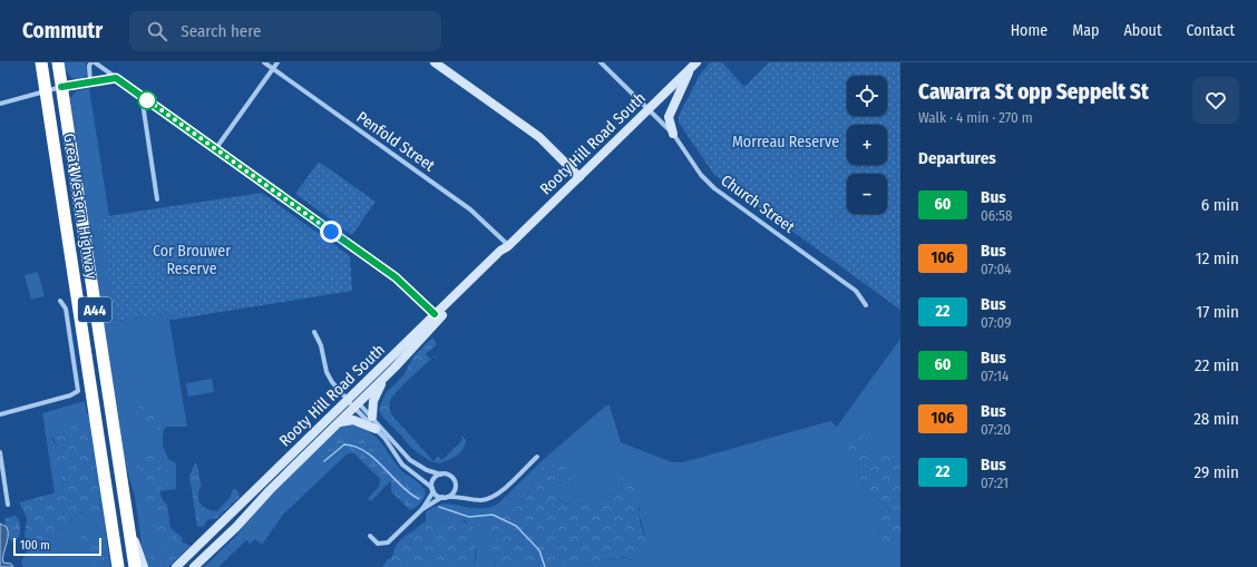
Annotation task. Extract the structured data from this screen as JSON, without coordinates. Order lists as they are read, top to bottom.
{
  "streets": {
    "highway": ["Great Western Highway", "A44"],
    "main road": ["Rooty Hill Road South"],
    "street": ["Penfold Street", "Church Street"]
  },
  "crossings": [
    ["Penfold Street", "Rooty Hill Road South"],
    ["Rooty Hill Road South", "Church Street"]
  ],
  "parks": ["Morreau Reserve", "Cor Brouwer Reserve"],
  "lines": ["bus line 60"],
  "scale_bar": "100 m",
  "page": {
    "header": "Commutr",
    "search": "Search here",
    "nav": [
      "Home",
      "Map",
      "About",
      "Contact"
    ],
    "heading": [
      ["Cawarra St opp Seppelt St", "Walk · 4 min · 270 m"],
      "Departures"
    ],
    "map_buttons": ["+", "−"],
    "list": [
      {
        "mark": "60",
        "name": "Bus",
        "note": "06:58",
        "value": "6 min"
      },
      {
        "mark": "106",
        "name": "Bus",
        "note": "07:04",
        "value": "12 min"
      },
      {
        "mark": "22",
        "name": "Bus",
        "note": "07:09",
        "value": "17 min"
      },
      {
        "mark": "60",
        "name": "Bus",
        "note": "07:14",
        "value": "22 min"
      },
      {
        "mark": "106",
        "name": "Bus",
        "note": "07:20",
        "value": "28 min"
      },
      {
        "mark": "22",
        "name": "Bus",
        "note": "07:21",
        "value": "29 min"
      }
    ],
    "scale": "100 m"
  }
}
